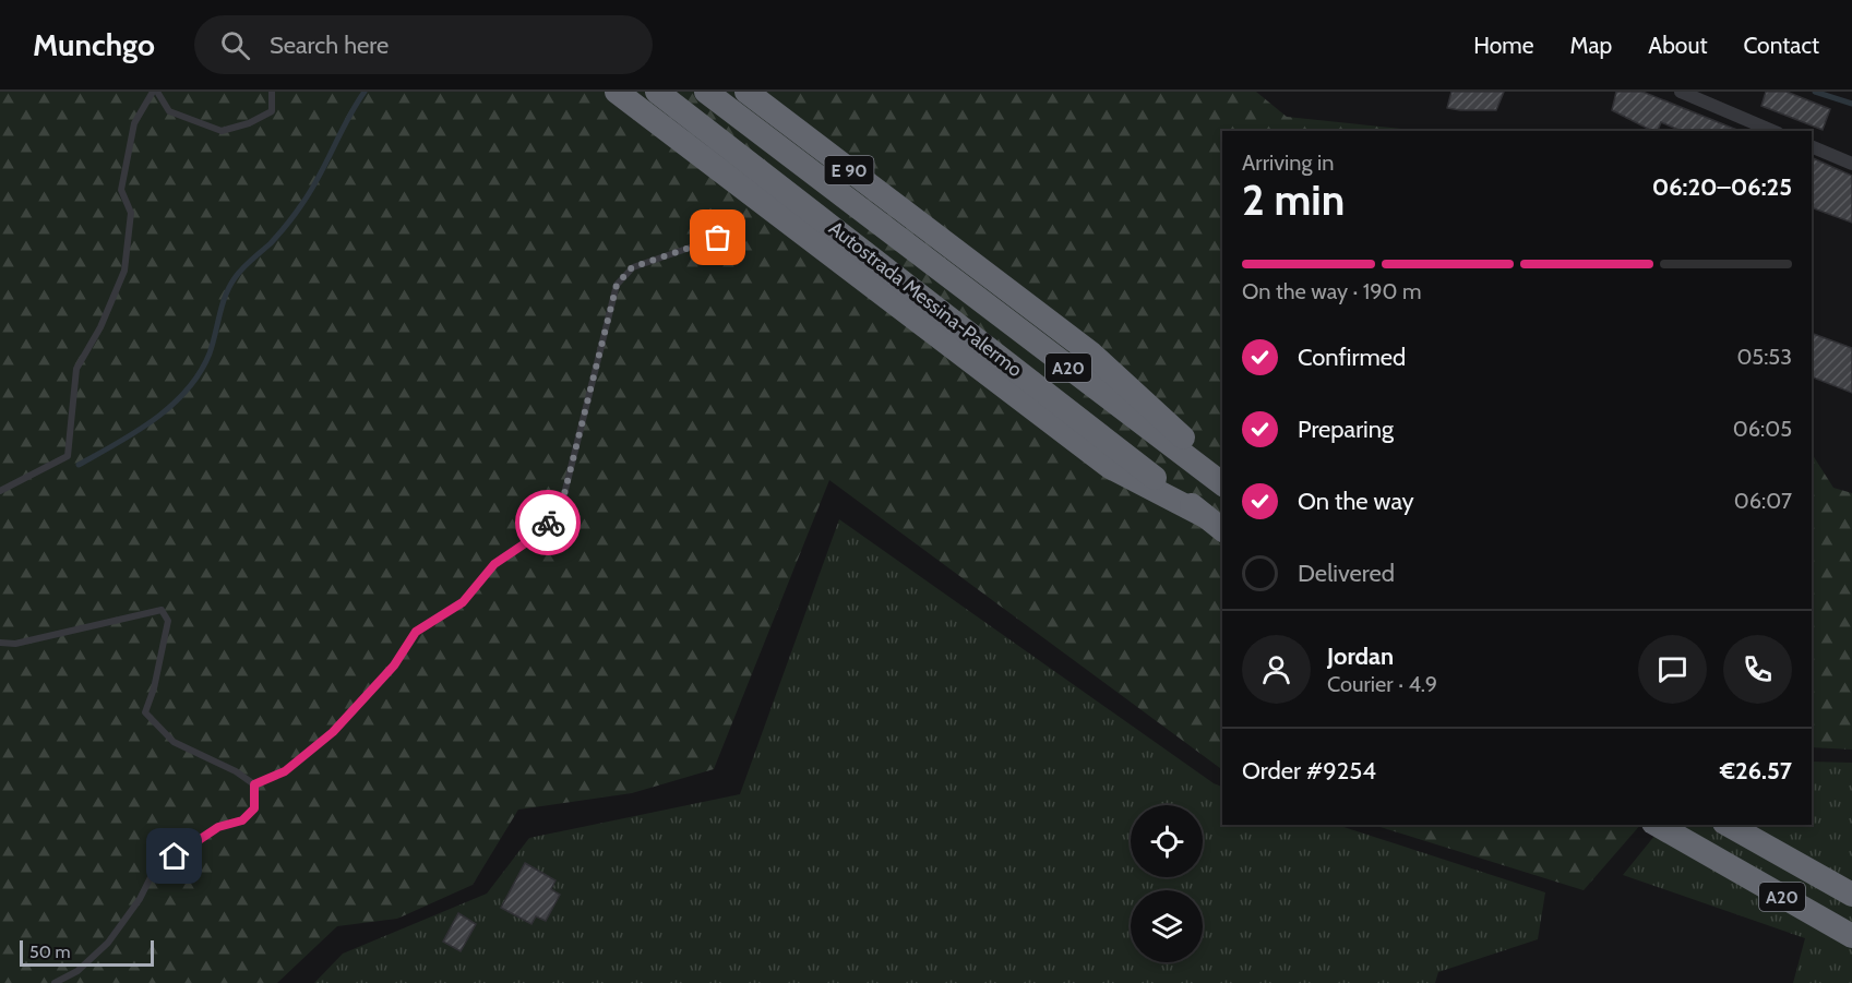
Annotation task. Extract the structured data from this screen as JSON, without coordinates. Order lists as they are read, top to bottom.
{
  "streets": {
    "highway": ["E 90", "Autostrada Messina-Palermo", "A20"]
  },
  "scale_bar": "50 m",
  "page": {
    "header": "Munchgo",
    "search": "Search here",
    "nav": [
      "Home",
      "Map",
      "About",
      "Contact"
    ],
    "heading": ["2 min", "Arriving in", "06:20–06:25"],
    "panel": [
      "Jordan",
      "Courier · 4.9",
      "Order #9254",
      "€26.57"
    ],
    "bar": "On the way · 190 m",
    "list": [
      ["Confirmed", "05:53"],
      ["Preparing", "06:05"],
      ["On the way", "06:07"],
      "Delivered"
    ],
    "scale": "50 m"
  }
}
